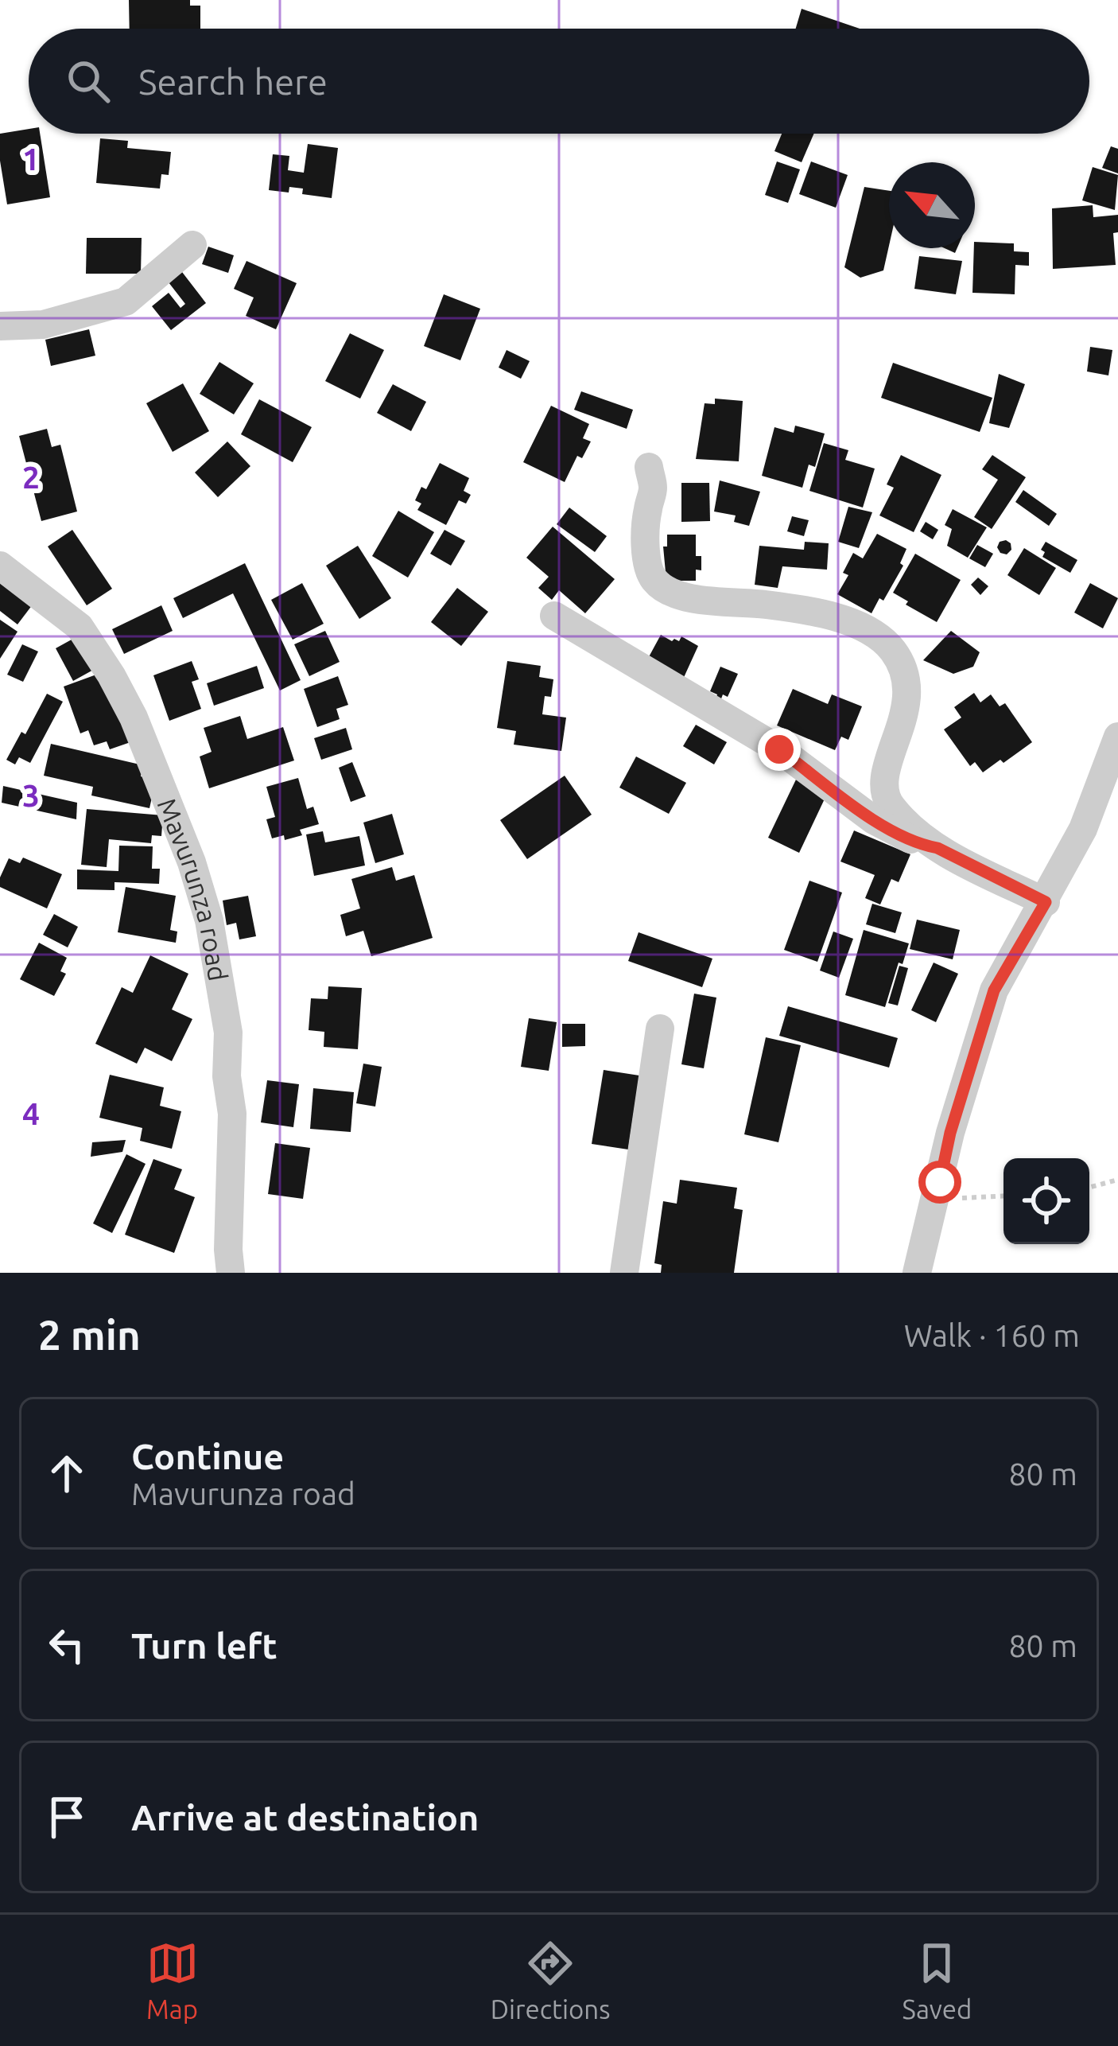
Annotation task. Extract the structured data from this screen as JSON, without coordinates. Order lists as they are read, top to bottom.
{
  "streets": {
    "street": ["Mavurunza road"]
  },
  "north": "top left",
  "page": {
    "search": "Search here",
    "heading": ["2 min", "Walk · 160 m"],
    "list": [
      ["Continue", "Mavurunza road", "80 m"],
      ["Turn left", "80 m"],
      "Arrive at destination"
    ],
    "nav": ["Map", "Directions", "Saved"]
  },
  "grid": {
    "rows": [
      "1",
      "2",
      "3",
      "4"
    ]
  }
}
